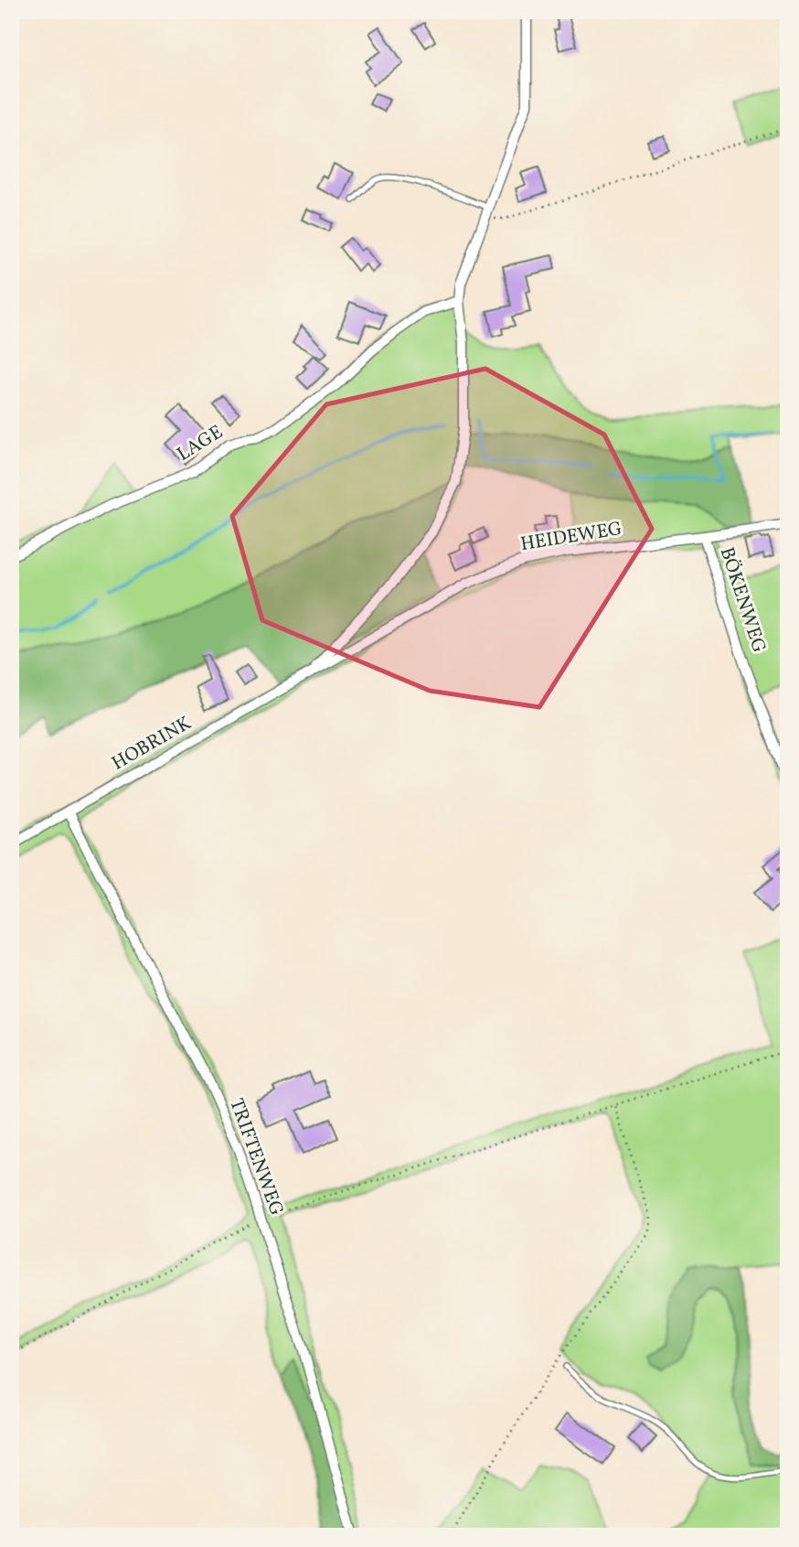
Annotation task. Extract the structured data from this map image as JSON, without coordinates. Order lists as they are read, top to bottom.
{
  "streets": {
    "street": [
      "LAGE",
      "HEIDEWEG",
      "BÖKENWEG",
      "HOBRINK",
      "TRIFTENWEG"
    ]
  },
  "crossings": [
    ["HEIDEWEG", "BÖKENWEG"],
    ["HEIDEWEG", "HOBRINK"],
    ["HOBRINK", "TRIFTENWEG"]
  ]
}
